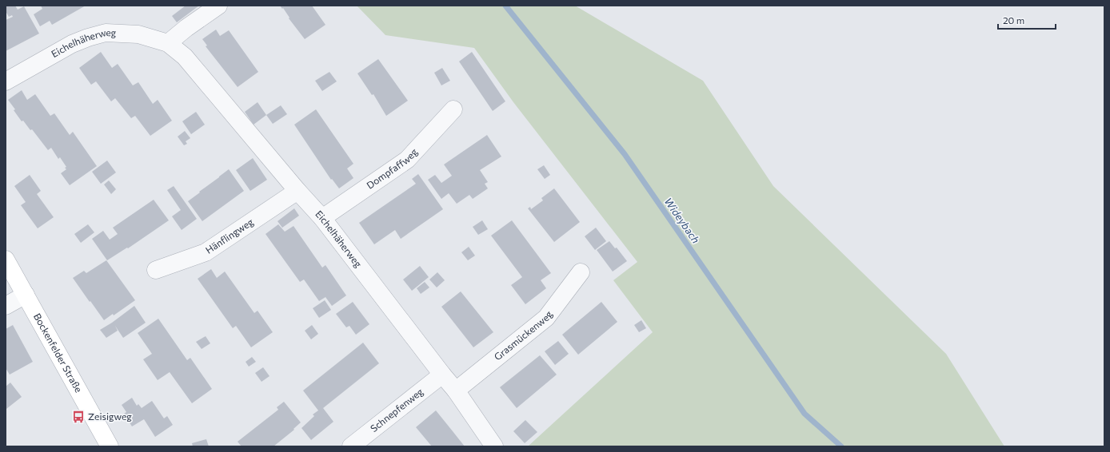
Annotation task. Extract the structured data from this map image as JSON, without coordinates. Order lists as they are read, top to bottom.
{
  "streets": {
    "main road": ["Bockenfelder Straße"],
    "street": [
      "Eichelhäherweg",
      "Dompfaffweg",
      "Hänflingweg",
      "Grasmückenweg",
      "Schnepfenweg"
    ]
  },
  "crossings": [
    ["Eichelhäherweg", "Dompfaffweg"],
    ["Eichelhäherweg", "Hänflingweg"],
    ["Eichelhäherweg", "Grasmückenweg"],
    ["Eichelhäherweg", "Schnepfenweg"]
  ],
  "water": ["Wideybach"],
  "places": {
    "bus stop": ["Zeisigweg"]
  },
  "scale_bar": "20 m"
}
